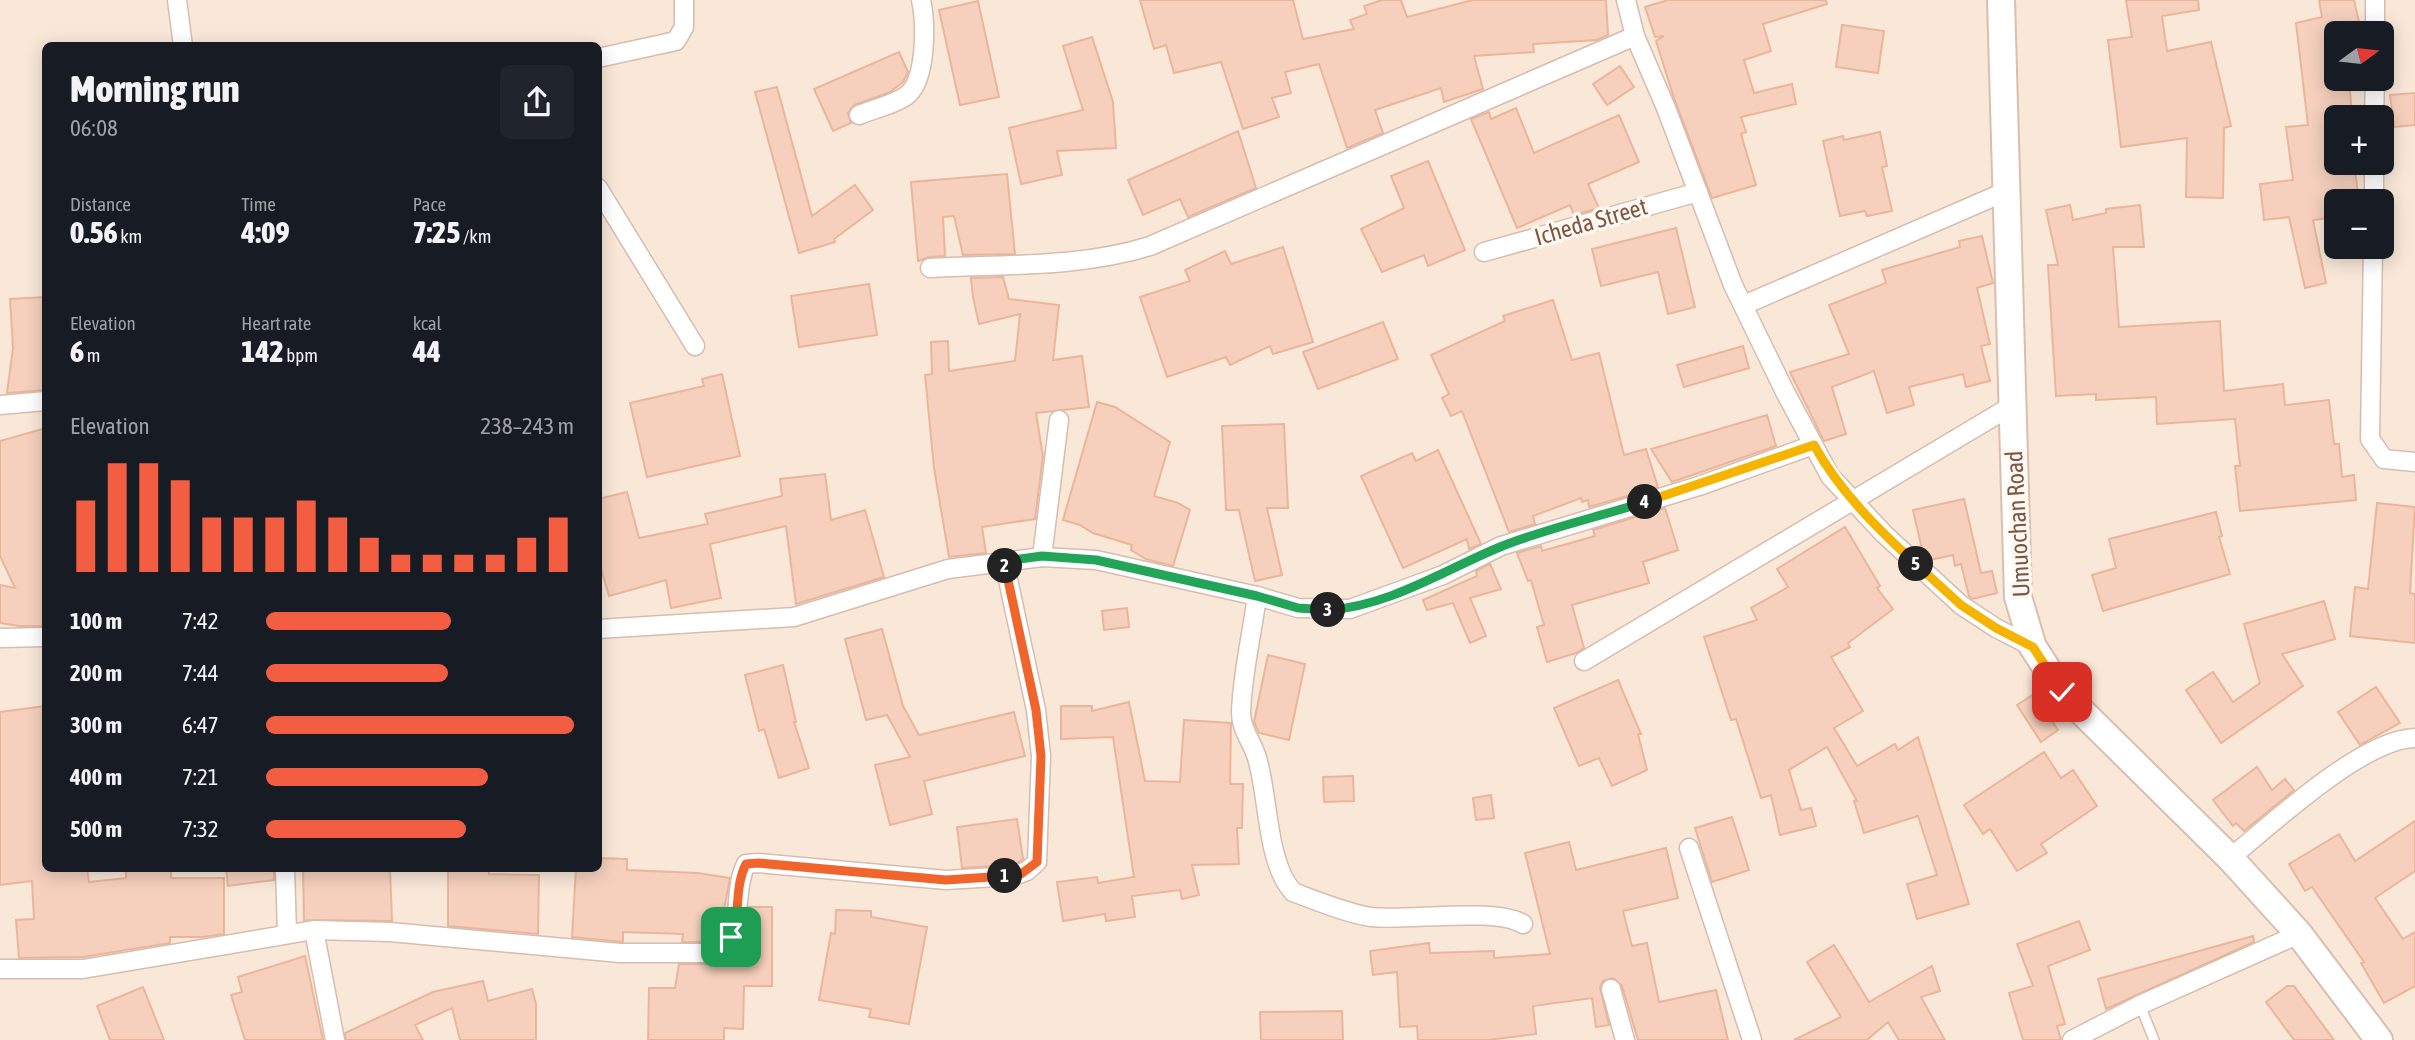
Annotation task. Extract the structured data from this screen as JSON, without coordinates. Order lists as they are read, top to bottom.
{
  "streets": {
    "street": ["Icheda Street", "Umuochan Road"]
  },
  "north": "right",
  "page": {
    "map_buttons": ["+", "−"],
    "heading": ["Morning run", "06:08"],
    "stats": [
      ["Distance", "0.56 km"],
      ["Time", "4:09"],
      ["Pace", "7:25 /km"],
      ["Elevation", "6 m"],
      ["Heart rate", "142 bpm"],
      ["kcal", "44"]
    ],
    "chart": ["Elevation", "238–243 m"],
    "pins": [
      "4",
      "5",
      "2",
      "3",
      "1"
    ],
    "list": [
      {
        "name": "100 m",
        "note": "7:42"
      },
      {
        "name": "200 m",
        "note": "7:44"
      },
      {
        "name": "300 m",
        "note": "6:47"
      },
      {
        "name": "400 m",
        "note": "7:21"
      },
      {
        "name": "500 m",
        "note": "7:32"
      }
    ]
  }
}
